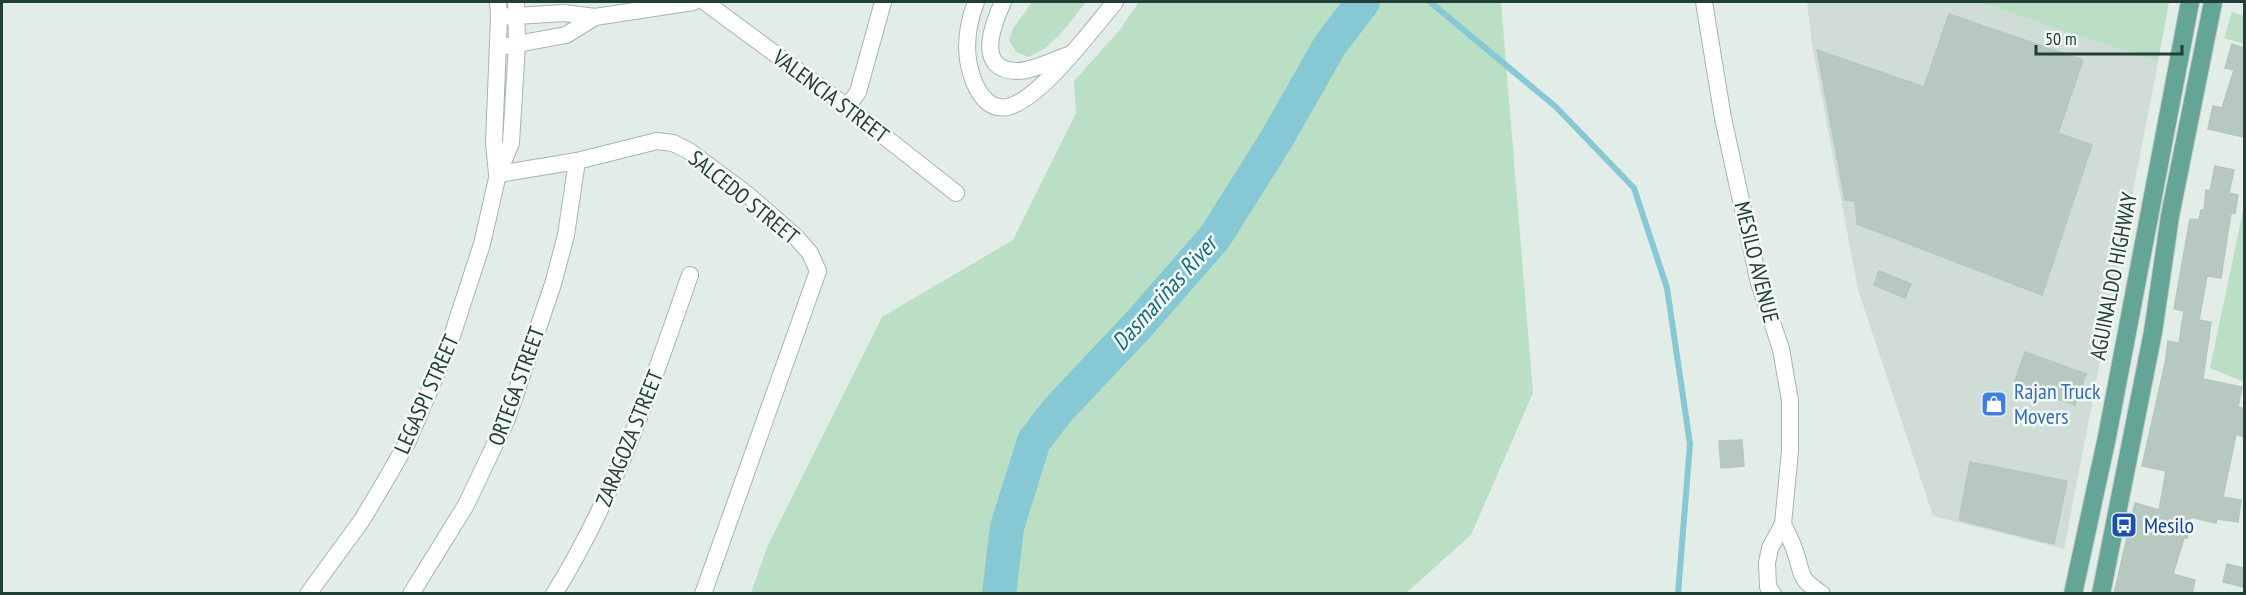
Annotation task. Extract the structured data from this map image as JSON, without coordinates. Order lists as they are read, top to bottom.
{
  "streets": {
    "main road": ["AGUINALDO HIGHWAY"],
    "street": [
      "VALENCIA STREET",
      "SALCEDO STREET",
      "MESILO AVENUE",
      "ORTEGA STREET",
      "LEGASPI STREET",
      "ZARAGOZA STREET"
    ]
  },
  "crossings": [
    ["SALCEDO STREET", "ORTEGA STREET"],
    ["SALCEDO STREET", "LEGASPI STREET"]
  ],
  "water": ["Dasmariñas River"],
  "places": {
    "shop": ["Rajan Truck Movers"],
    "bus stop": ["Mesilo"]
  },
  "scale_bar": "50 m"
}
